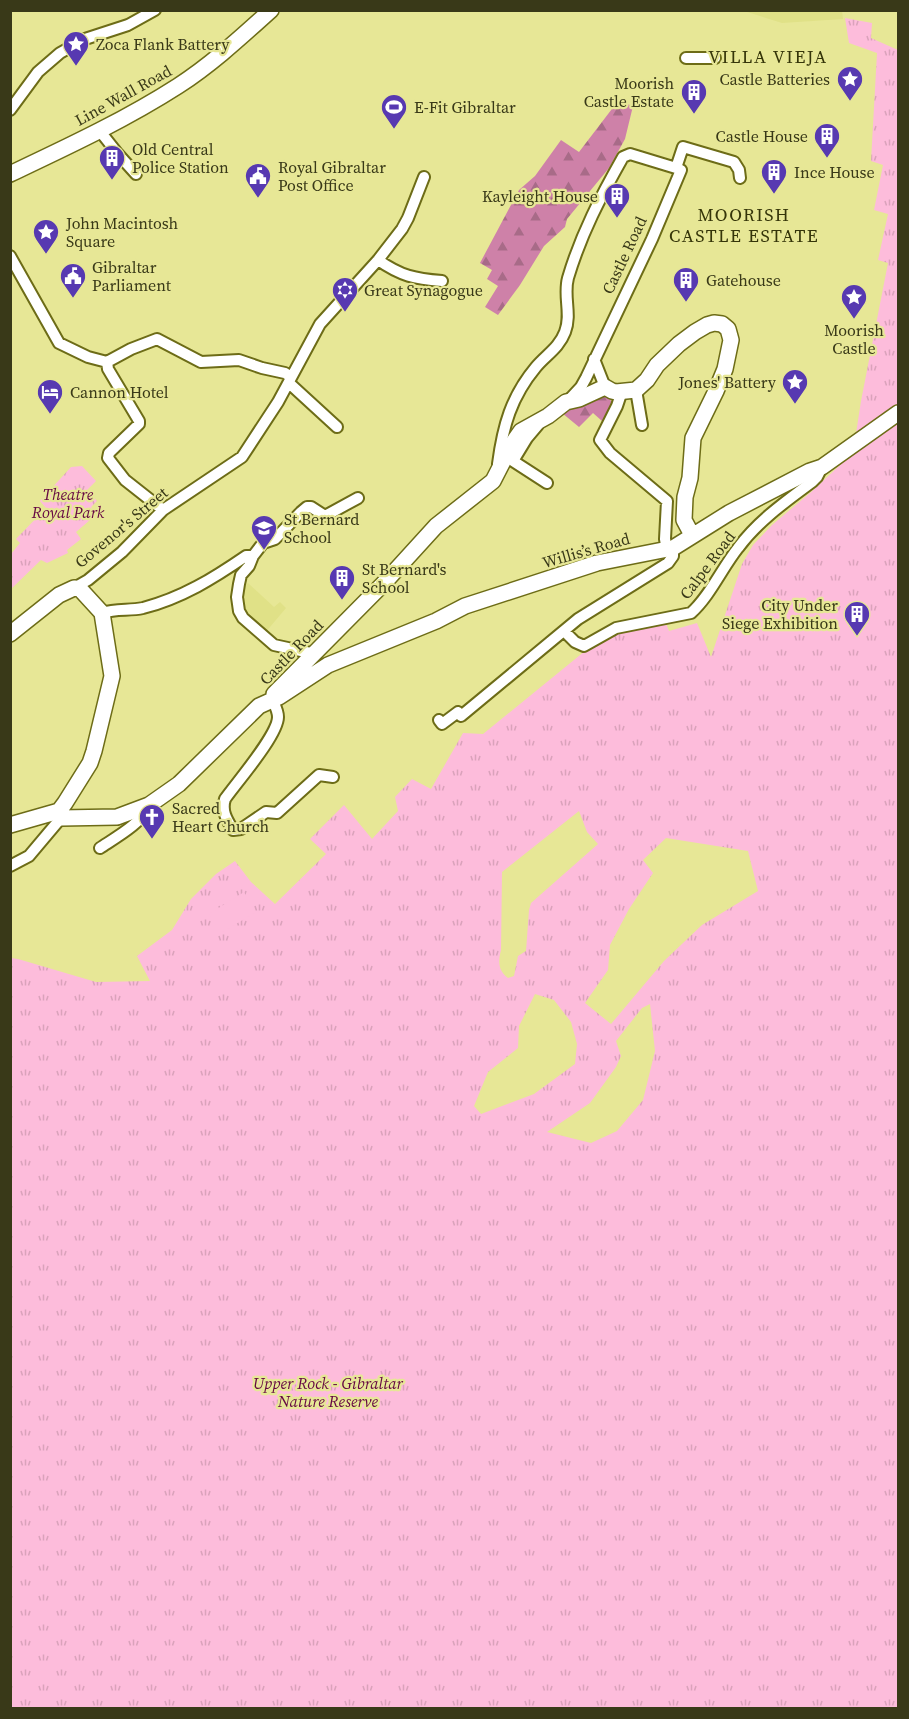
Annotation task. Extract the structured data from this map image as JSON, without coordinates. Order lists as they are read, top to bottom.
{
  "streets": {
    "street": [
      "Line Wall Road",
      "Castle Road",
      "Govenor's Street",
      "Willis’s Road",
      "Calpe Road"
    ]
  },
  "crossings": [
    ["Castle Road", "Willis’s Road"],
    ["Willis’s Road", "Calpe Road"]
  ],
  "districts": ["VILLA VIEJA", "MOORISH CASTLE ESTATE"],
  "parks": ["Theatre Royal Park", "Upper Rock - Gibraltar Nature Reserve"],
  "places": {
    "place": [
      "Zoca Flank Battery",
      "Castle Batteries",
      "John Macintosh Square",
      "Moorish Castle",
      "Jones' Battery"
    ],
    "building": [
      "Moorish Castle Estate",
      "Castle House",
      "Old Central Police Station",
      "Ince House",
      "Kayleight House",
      "Gatehouse",
      "St Bernard's School",
      "City Under Siege Exhibition"
    ],
    "sports": ["E-Fit Gibraltar"],
    "public building": ["Royal Gibraltar Post Office", "Gibraltar Parliament"],
    "synagogue": ["Great Synagogue"],
    "hotel": ["Cannon Hotel"],
    "school or university": ["St Bernard School"],
    "church": ["Sacred Heart Church"]
  }
}
